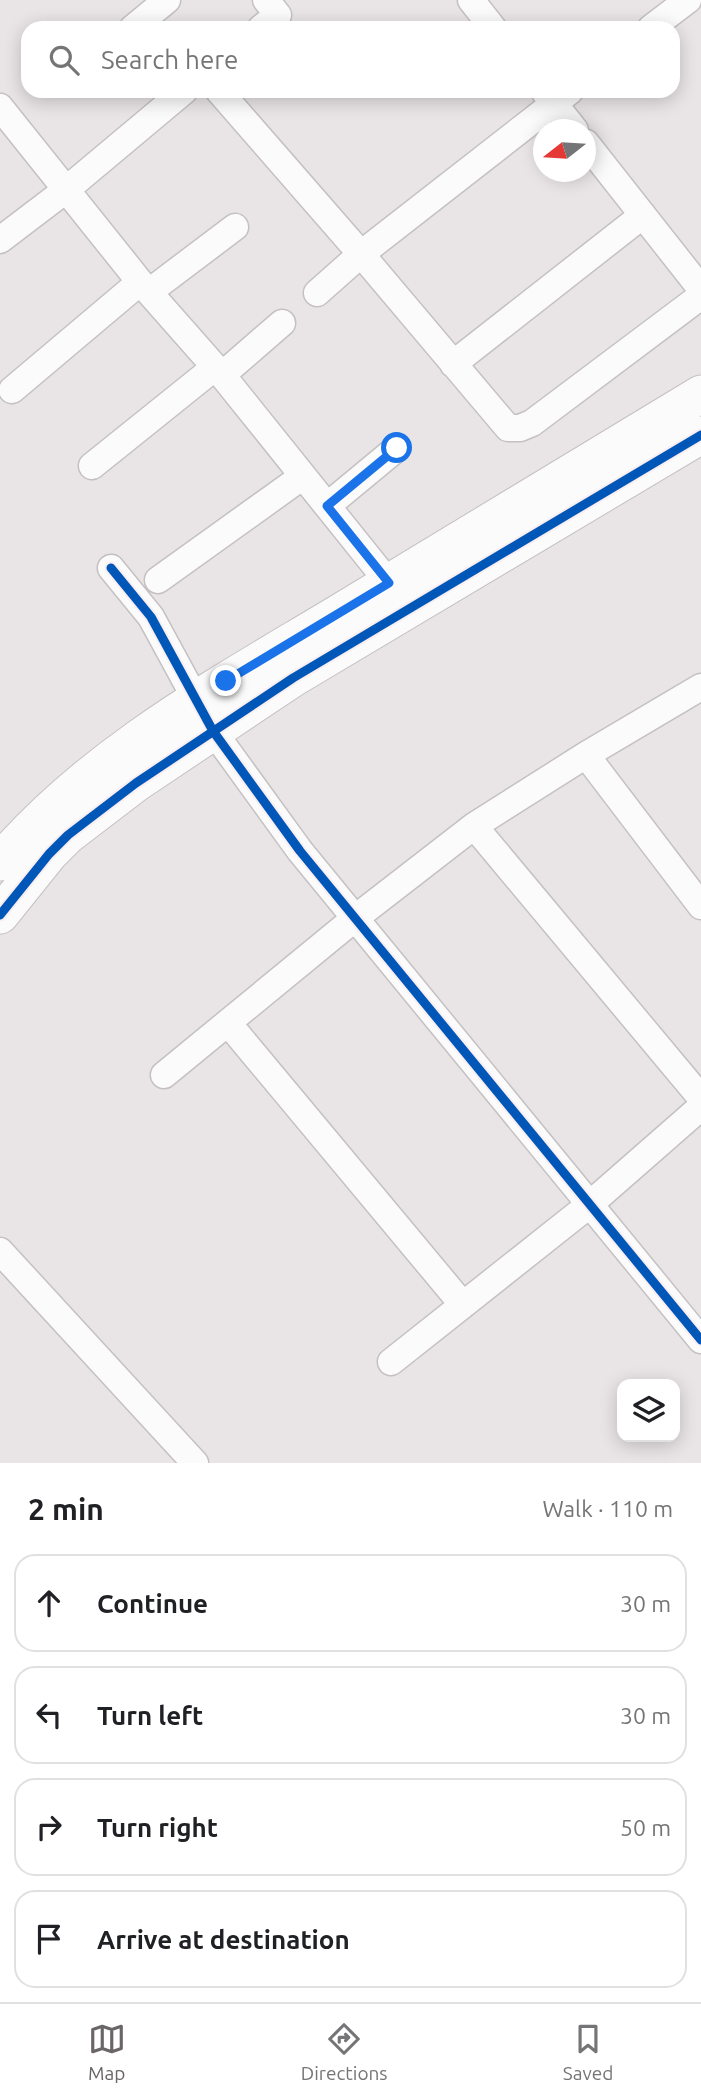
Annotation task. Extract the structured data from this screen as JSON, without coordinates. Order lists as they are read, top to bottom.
{
  "north": "left",
  "page": {
    "search": "Search here",
    "heading": ["2 min", "Walk · 110 m"],
    "list": [
      ["Continue", "30 m"],
      ["Turn left", "30 m"],
      ["Turn right", "50 m"],
      "Arrive at destination"
    ],
    "nav": ["Map", "Directions", "Saved"]
  }
}
